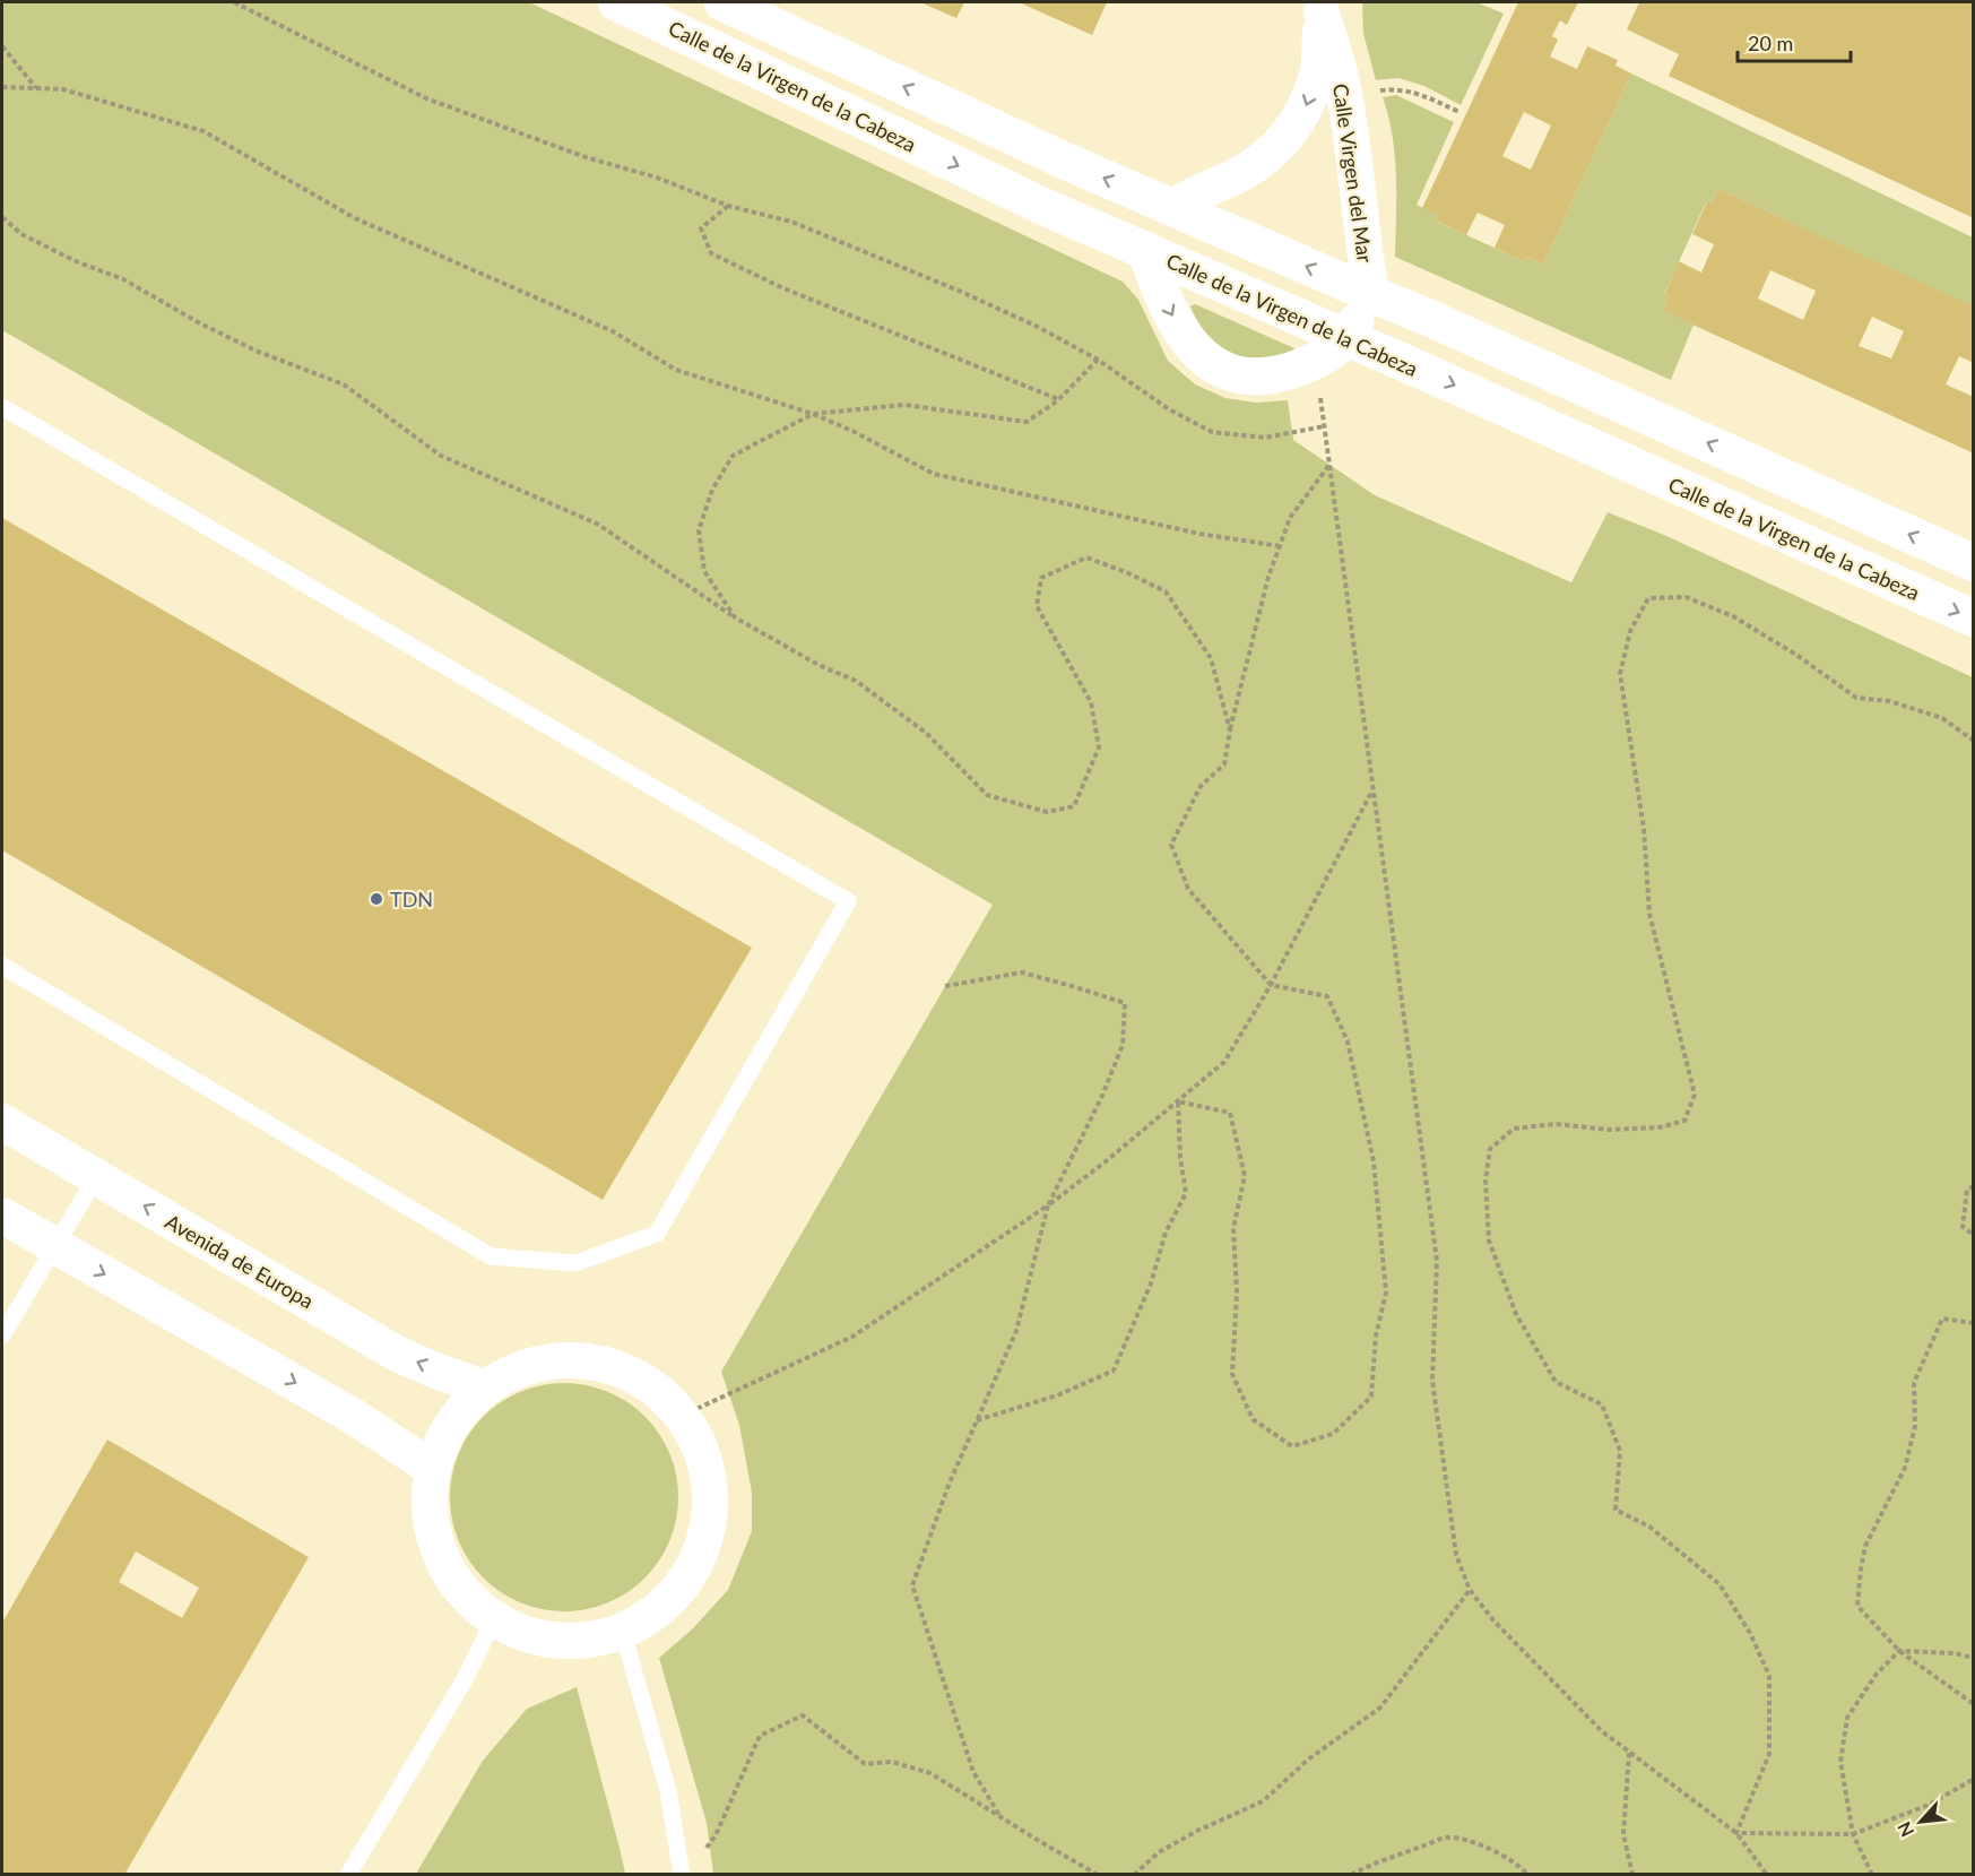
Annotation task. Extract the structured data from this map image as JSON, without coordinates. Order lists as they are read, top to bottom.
{
  "streets": {
    "main road": ["Calle de la Virgen de la Cabeza"],
    "street": ["Calle Virgen del Mar", "Avenida de Europa"]
  },
  "one_way": ["Calle Virgen del Mar"],
  "places": ["TDN"],
  "scale_bar": "20 m",
  "north": "bottom left"
}
